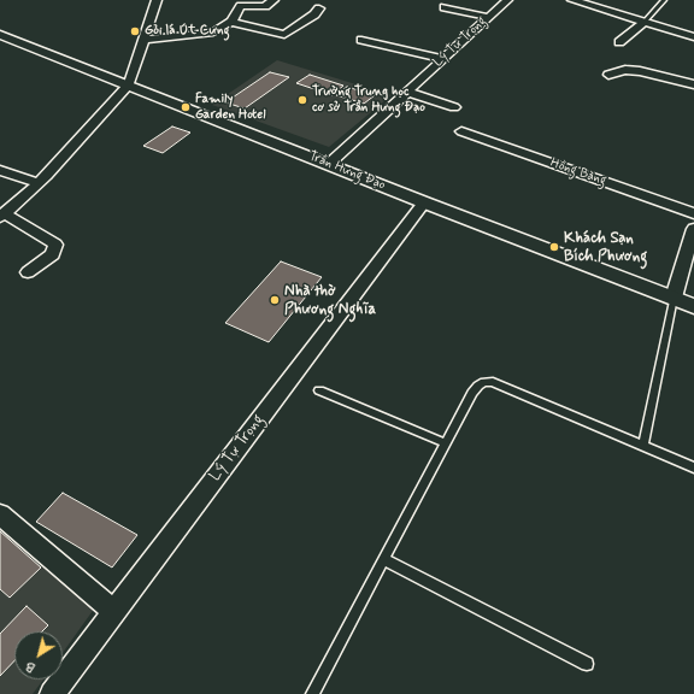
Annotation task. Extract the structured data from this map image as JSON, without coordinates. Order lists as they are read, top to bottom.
{
  "streets": {
    "street": ["Lý Tự Trọng", "Trần Hưng Đạo", "Hồng Bàng"]
  },
  "crossings": [
    ["Lý Tự Trọng", "Trần Hưng Đạo"]
  ],
  "places": [
    "Gỏi lá Út Cưng",
    "Trường Trung học cơ sở Trần Hưng Đạo",
    "Family Garden Hotel",
    "Khách Sạn Bích Phương",
    "Nhà thờ Phương Nghĩa"
  ],
  "north": "bottom left"
}
